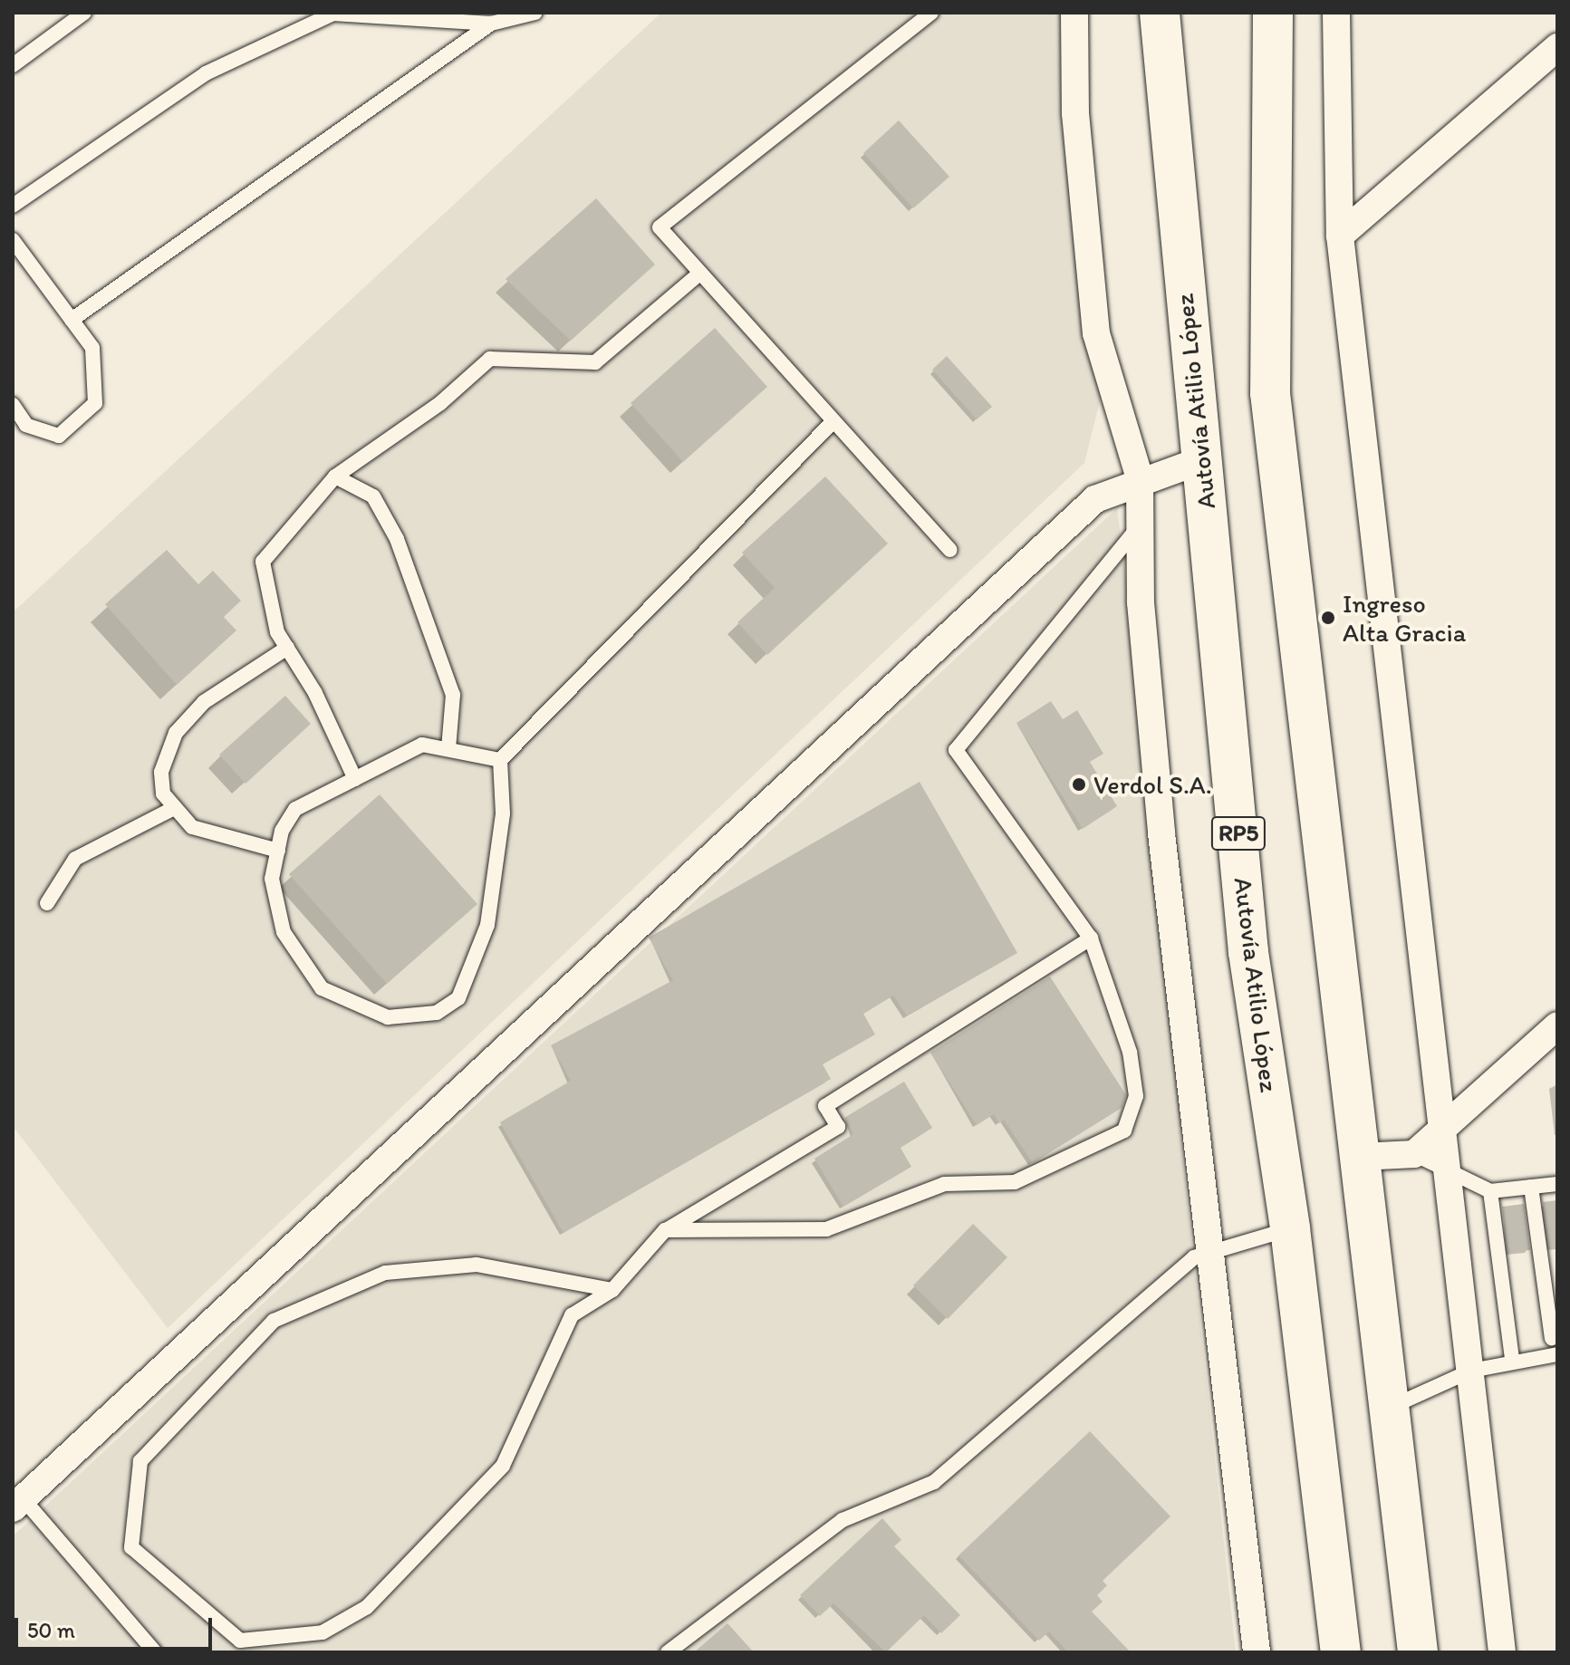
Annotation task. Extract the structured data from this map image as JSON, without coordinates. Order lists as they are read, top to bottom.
{
  "streets": {
    "main road": ["Autovía Atilio López", "RP5"]
  },
  "places": ["Ingreso Alta Gracia", "Verdol S.A."],
  "scale_bar": "50 m"
}
